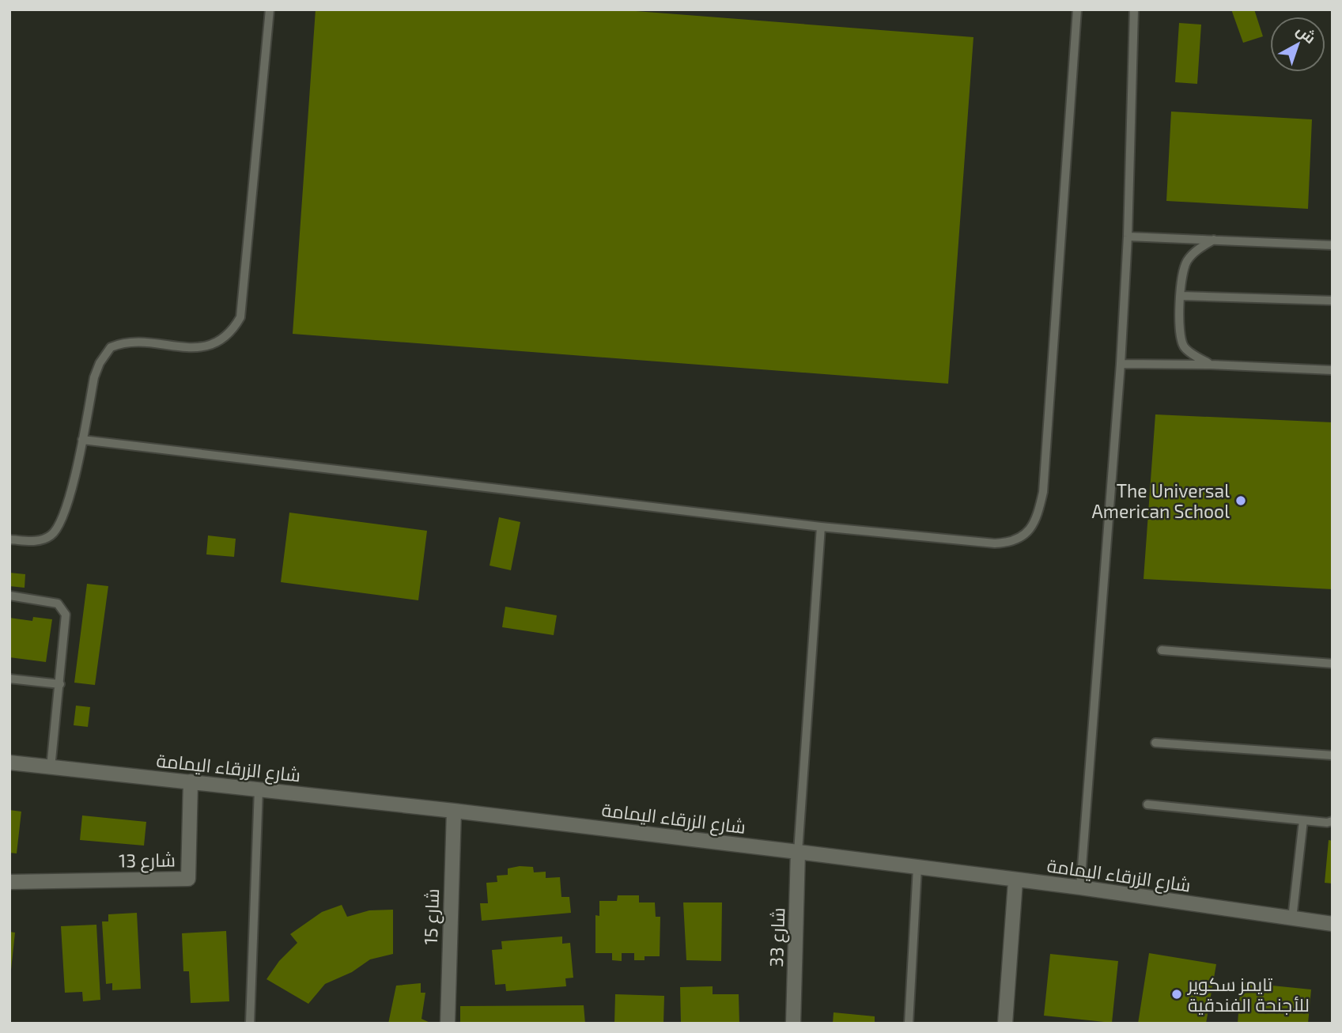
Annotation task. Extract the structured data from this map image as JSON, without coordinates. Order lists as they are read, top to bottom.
{
  "streets": {
    "street": [
      "شارع الزرقاء اليمامة",
      "شارع 13",
      "شارع 15",
      "شارع 33"
    ]
  },
  "crossings": [
    ["شارع الزرقاء اليمامة", "شارع 13"],
    ["شارع الزرقاء اليمامة", "شارع 15"],
    ["شارع الزرقاء اليمامة", "شارع 33"]
  ],
  "places": ["The Universal American School", "تايمز سكوير للأجنحة الفندقية"],
  "north": "top right"
}
